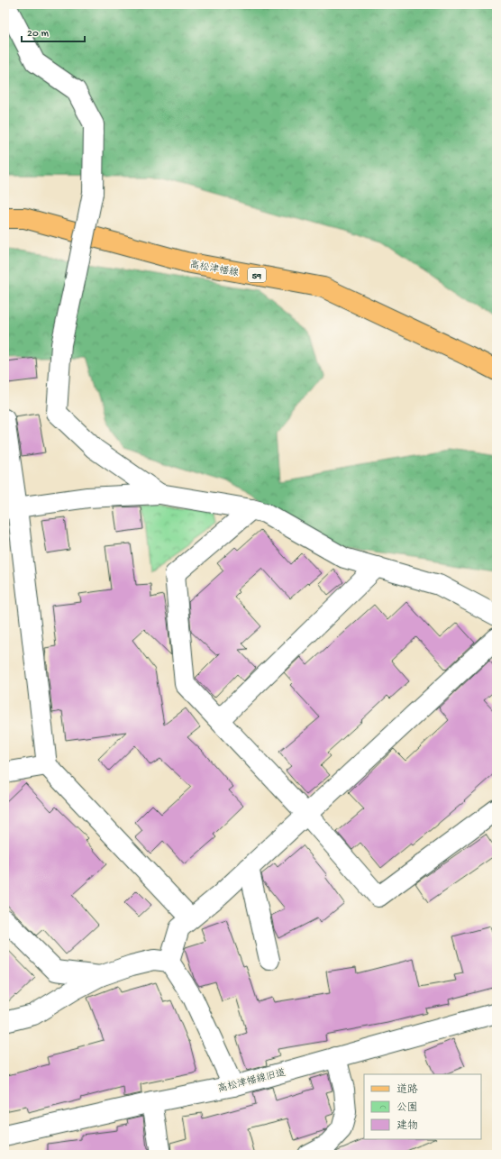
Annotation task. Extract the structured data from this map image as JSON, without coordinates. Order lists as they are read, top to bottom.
{
  "streets": {
    "main road": ["高松津幡線", "59"],
    "street": ["高松津幡線旧道"]
  },
  "legend": ["道路", "公園", "建物"],
  "scale_bar": "20 m"
}
